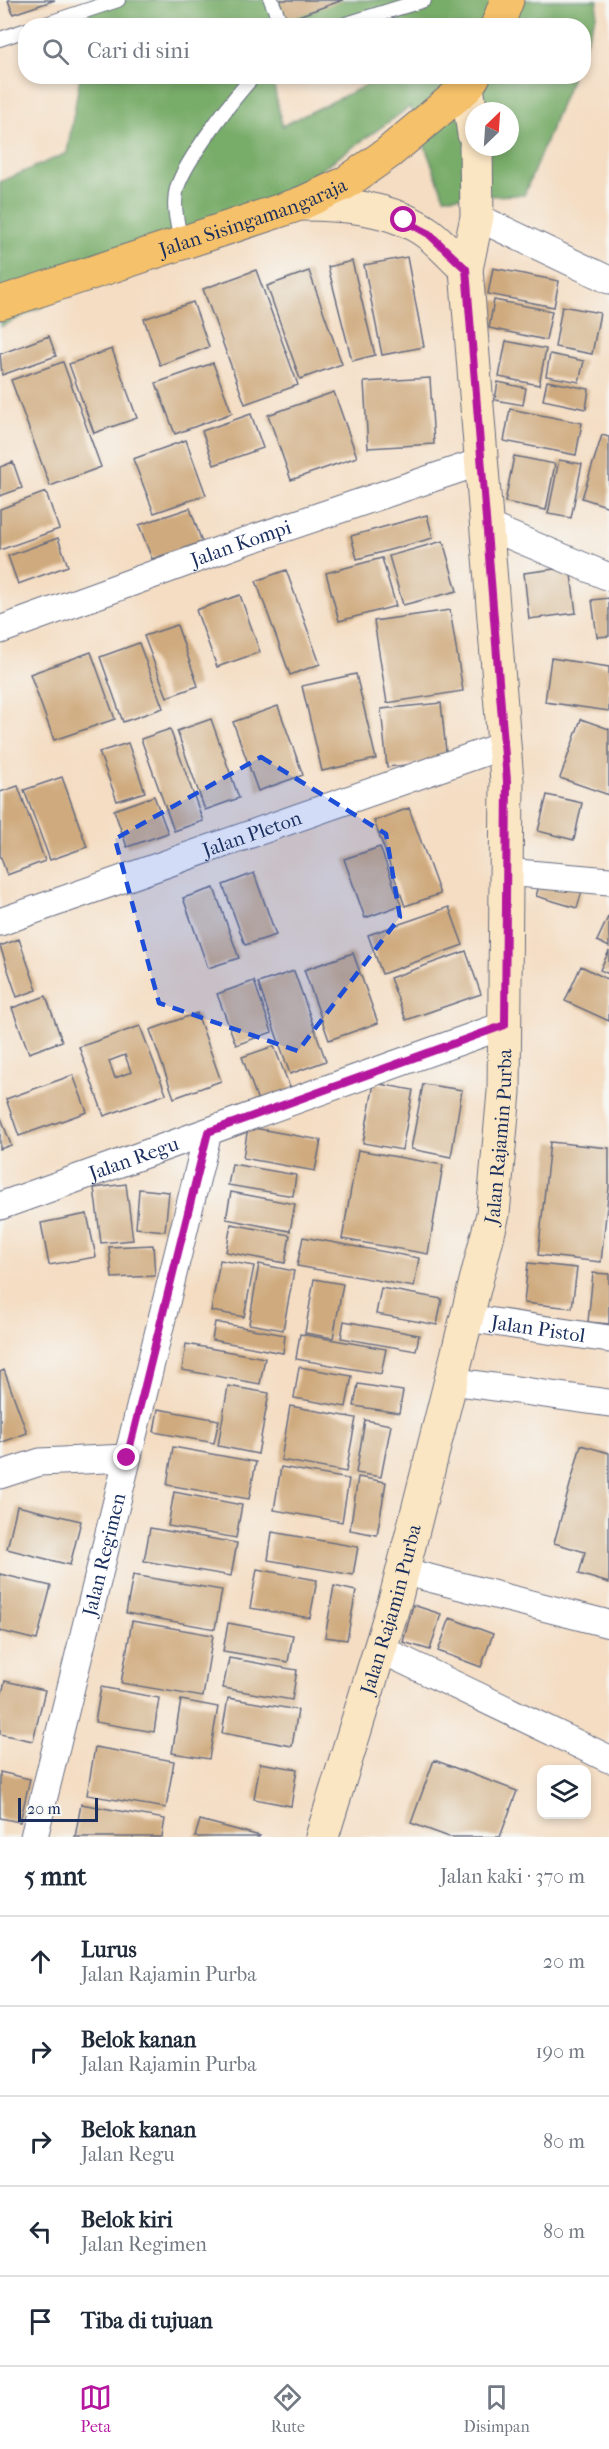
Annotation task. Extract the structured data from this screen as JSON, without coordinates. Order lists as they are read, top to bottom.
{
  "streets": {
    "highway": ["Jalan Sisingamangaraja"],
    "street": [
      "Jalan Kompi",
      "Jalan Pleton",
      "Jalan Rajamin Purba",
      "Jalan Regu",
      "Jalan Pistol",
      "Jalan Regimen"
    ]
  },
  "crossings": [
    ["Jalan Kompi", "Jalan Rajamin Purba"],
    ["Jalan Pleton", "Jalan Rajamin Purba"],
    ["Jalan Rajamin Purba", "Jalan Regu"],
    ["Jalan Rajamin Purba", "Jalan Pistol"],
    ["Jalan Regu", "Jalan Regimen"]
  ],
  "scale_bar": "20 m",
  "north": "top right",
  "page": {
    "search": "Cari di sini",
    "scale": "20 m",
    "heading": ["5 mnt", "Jalan kaki · 370 m"],
    "list": [
      ["Lurus", "Jalan Rajamin Purba", "20 m"],
      ["Belok kanan", "Jalan Rajamin Purba", "190 m"],
      ["Belok kanan", "Jalan Regu", "80 m"],
      ["Belok kiri", "Jalan Regimen", "80 m"],
      "Tiba di tujuan"
    ],
    "nav": ["Peta", "Rute", "Disimpan"]
  }
}
